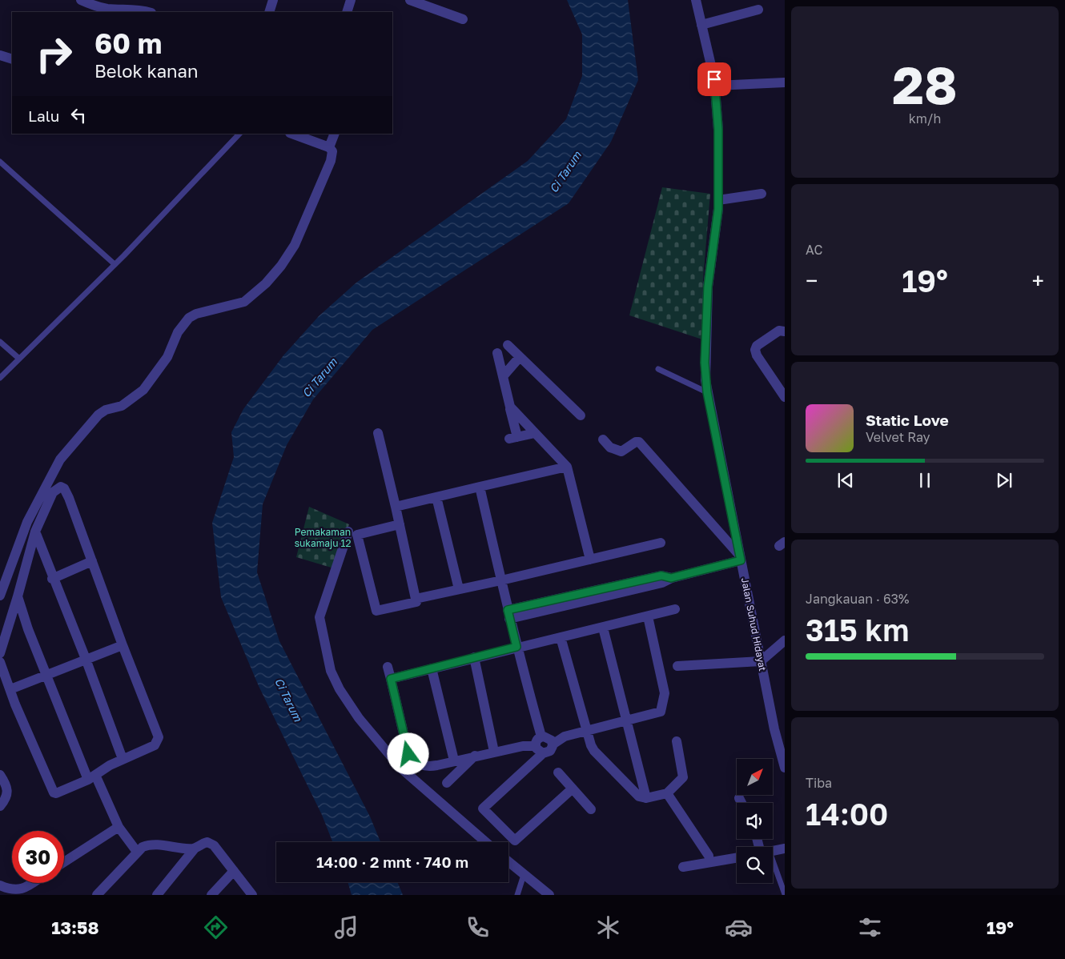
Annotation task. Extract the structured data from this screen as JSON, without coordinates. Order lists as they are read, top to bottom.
{
  "streets": {
    "street": ["Jalan Suhud Hidayat"]
  },
  "water": ["Ci Tarum"],
  "parks": ["Pemakaman sukamaju 12"],
  "north": "top right",
  "page": {
    "tile": [
      ["28", "km/h"],
      "AC",
      ["Jangkauan · 63%", "315 km"],
      ["Tiba", "14:00"]
    ],
    "turn": ["60 m", "Belok kanan"],
    "then": "Lalu",
    "heat": ["−", "19°", "+"],
    "song": ["Static Love", "Velvet Ray"],
    "limit": "30",
    "trip": "14:00 · 2 mnt · 740 m",
    "tabs": ["13:58", "19°"]
  }
}
